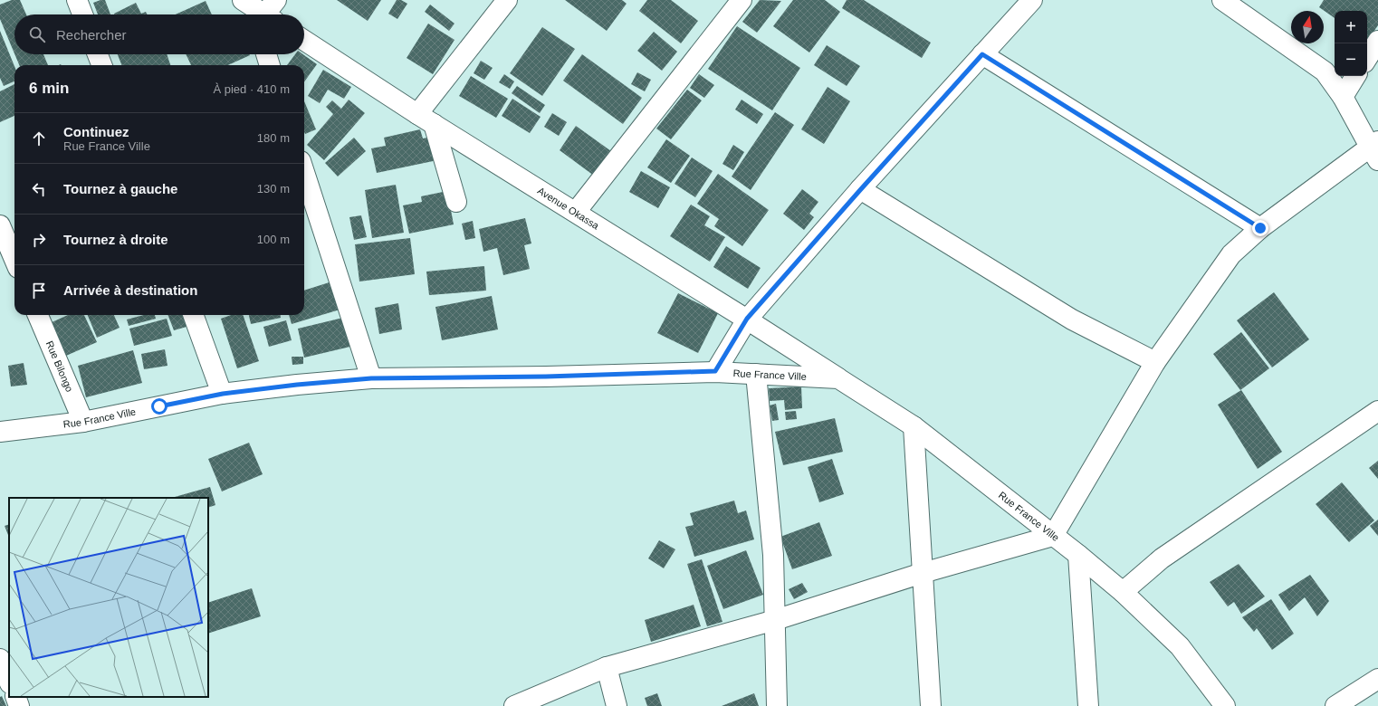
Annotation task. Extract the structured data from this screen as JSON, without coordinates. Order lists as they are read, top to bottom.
{
  "streets": {
    "street": ["Avenue Okassa", "Rue Bilongo", "Rue France Ville"]
  },
  "crossings": [
    ["Avenue Okassa", "Rue France Ville"],
    ["Rue Bilongo", "Rue France Ville"]
  ],
  "north": "top",
  "page": {
    "map_buttons": ["+", "−"],
    "search": "Rechercher",
    "heading": ["6 min", "À pied · 410 m"],
    "list": [
      ["Continuez", "Rue France Ville", "180 m"],
      ["Tournez à gauche", "130 m"],
      ["Tournez à droite", "100 m"],
      "Arrivée à destination"
    ]
  }
}
